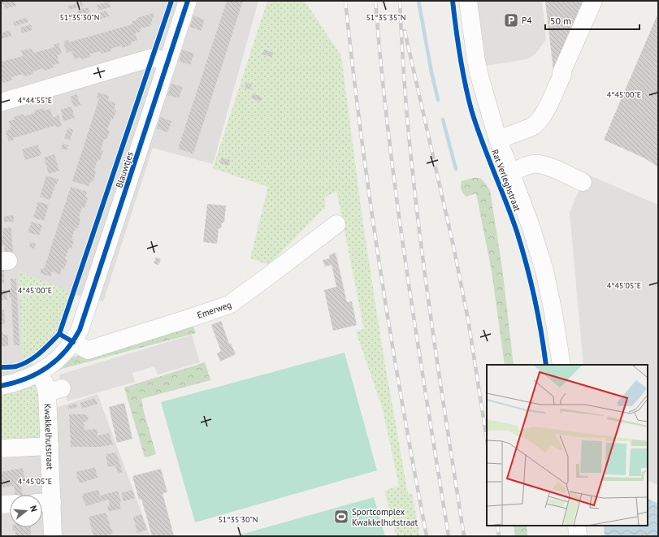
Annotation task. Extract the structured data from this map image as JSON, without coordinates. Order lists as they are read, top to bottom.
{
  "streets": {
    "street": [
      "Blauwtjes",
      "Rat Verleghstraat",
      "Emerweg",
      "Kwakkelhutstraat"
    ]
  },
  "crossings": [
    ["Blauwtjes", "Emerweg"]
  ],
  "places": {
    "parking": ["P4"],
    "sports": ["Sportcomplex Kwakkelhutstraat"]
  },
  "scale_bar": "50 m",
  "north": "right",
  "coordinates": [
    "51°35'30\"N",
    "51°35'35\"N",
    "4°45'00\"E",
    "4°44'55\"E",
    "4°45'05\"E"
  ]
}
